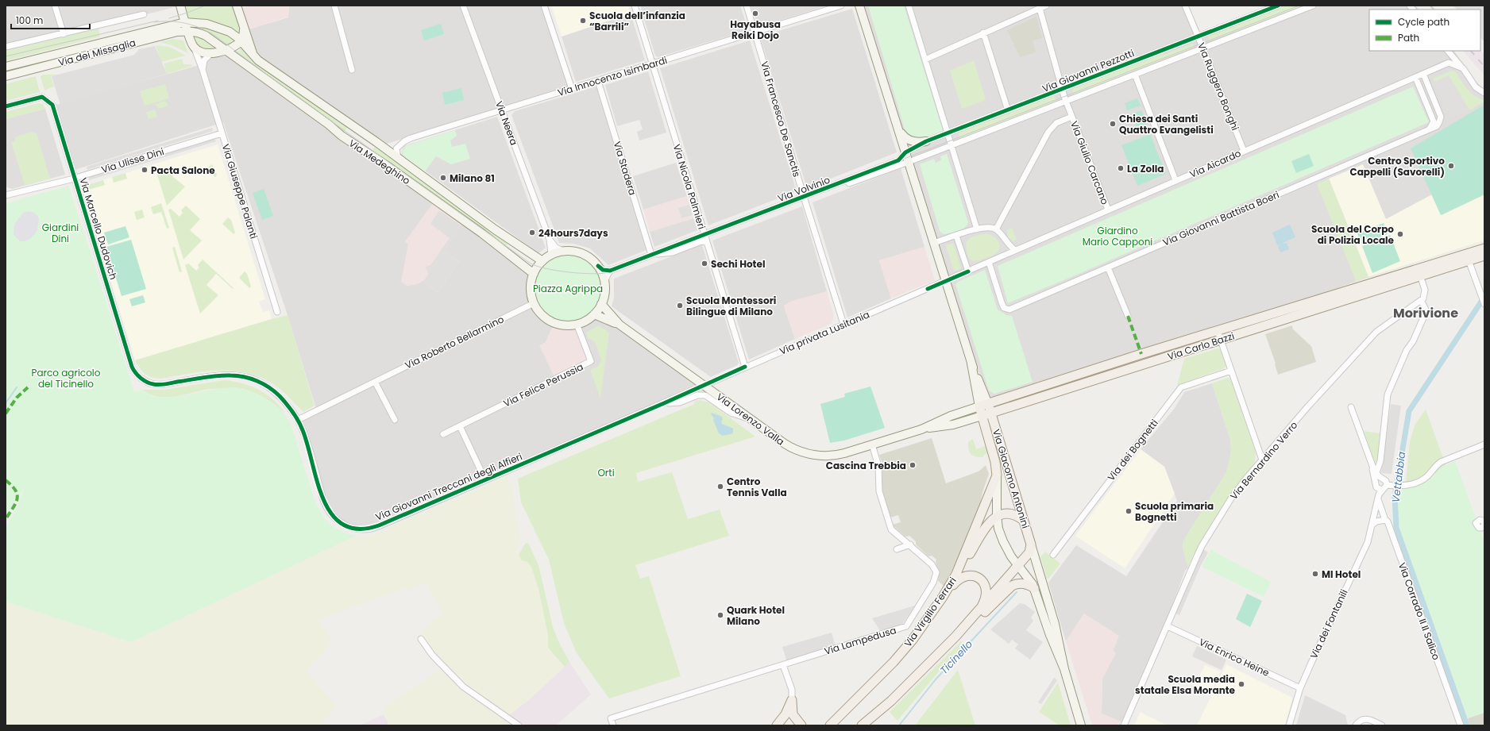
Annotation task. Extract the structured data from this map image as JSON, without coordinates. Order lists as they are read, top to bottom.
{
  "streets": {
    "main road": [
      "Via dei Missaglia",
      "Via Medeghino",
      "Via Carlo Bazzi",
      "Via Lorenzo Valla",
      "Via Giacomo Antonini",
      "Via Virgilio Ferrari"
    ],
    "street": [
      "Via Giovanni Pezzotti",
      "Via Innocenzo Isimbardi",
      "Via Ruggero Bonghi",
      "Via Francesco De Sanctis",
      "Via Neera",
      "Via Ulisse Dini",
      "Via Giulio Carcano",
      "Via Aicardo",
      "Via Stadera",
      "Via Nicola Palmieri",
      "Via Volvinio",
      "Via Giuseppe Palanti",
      "Via Giovanni Battista Boeri",
      "Via Marcello Dudovich",
      "Via privata Lusitania",
      "Via Roberto Bellarmino",
      "Via Felice Perussia",
      "Via dei Bognetti",
      "Via Bernardino Verro",
      "Via Giovanni Treccani degli Alfieri",
      "Via Corrado II Il Salico",
      "Via dei Fontanili",
      "Via Lampedusa",
      "Via Enrico Heine"
    ]
  },
  "crossings": [
    ["Via dei Missaglia", "Via Medeghino"],
    ["Via Giovanni Pezzotti", "Via Ruggero Bonghi"],
    ["Via Giovanni Pezzotti", "Via Volvinio"],
    ["Via Innocenzo Isimbardi", "Via Francesco De Sanctis"],
    ["Via Innocenzo Isimbardi", "Via Neera"],
    ["Via Innocenzo Isimbardi", "Via Medeghino"],
    ["Via Innocenzo Isimbardi", "Via Stadera"],
    ["Via Innocenzo Isimbardi", "Via Nicola Palmieri"],
    ["Via Ruggero Bonghi", "Via Aicardo"],
    ["Via Francesco De Sanctis", "Via Volvinio"],
    ["Via Francesco De Sanctis", "Via privata Lusitania"],
    ["Via Neera", "Via Medeghino"],
    ["Via Neera", "Via Roberto Bellarmino"],
    ["Via Neera", "Via Felice Perussia"],
    ["Via Neera", "Via Lorenzo Valla"],
    ["Via Ulisse Dini", "Via Giuseppe Palanti"],
    ["Via Ulisse Dini", "Via Marcello Dudovich"],
    ["Via Medeghino", "Via Roberto Bellarmino"],
    ["Via Medeghino", "Via Felice Perussia"],
    ["Via Medeghino", "Via Lorenzo Valla"],
    ["Via Giulio Carcano", "Via Aicardo"],
    ["Via Aicardo", "Via Giovanni Battista Boeri"],
    ["Via Aicardo", "Via privata Lusitania"],
    ["Via Stadera", "Via Volvinio"],
    ["Via Nicola Palmieri", "Via Volvinio"],
    ["Via Nicola Palmieri", "Via privata Lusitania"],
    ["Via Marcello Dudovich", "Via Giovanni Treccani degli Alfieri"],
    ["Via privata Lusitania", "Via Lorenzo Valla"],
    ["Via privata Lusitania", "Via Giovanni Treccani degli Alfieri"],
    ["Via Roberto Bellarmino", "Via Felice Perussia"],
    ["Via Roberto Bellarmino", "Via Lorenzo Valla"],
    ["Via Roberto Bellarmino", "Via Giovanni Treccani degli Alfieri"],
    ["Via Carlo Bazzi", "Via Giacomo Antonini"],
    ["Via Felice Perussia", "Via Lorenzo Valla"],
    ["Via Lorenzo Valla", "Via Giovanni Treccani degli Alfieri"],
    ["Via Lorenzo Valla", "Via Lampedusa"],
    ["Via Bernardino Verro", "Via Enrico Heine"],
    ["Via Giacomo Antonini", "Via Virgilio Ferrari"],
    ["Via Corrado II Il Salico", "Via dei Fontanili"],
    ["Via dei Fontanili", "Via Enrico Heine"]
  ],
  "districts": ["Morivione"],
  "water": ["Vettabbia", "Ticinello"],
  "parks": [
    "Giardini Dini",
    "Giardino Mario Capponi",
    "Piazza Agrippa",
    "Parco agricolo del Ticinello",
    "Orti"
  ],
  "places": [
    "Hayabusa Reiki Dojo",
    "Scuola dell’infanzia “Barrili”",
    "Chiesa dei Santi Quattro Evangelisti",
    "Centro Sportivo Cappelli (Savorelli)",
    "La Zolla",
    "Pacta Salone",
    "Milano 81",
    "24hours7days",
    "Scuola del Corpo di Polizia Locale",
    "Sechi Hotel",
    "Scuola Montessori Bilingue di Milano",
    "Cascina Trebbia",
    "Centro Tennis Valla",
    "Scuola primaria Bognetti",
    "MI Hotel",
    "Quark Hotel Milano",
    "Scuola media statale Elsa Morante"
  ],
  "legend": ["Cycle path", "Path"],
  "scale_bar": "100 m"
}
